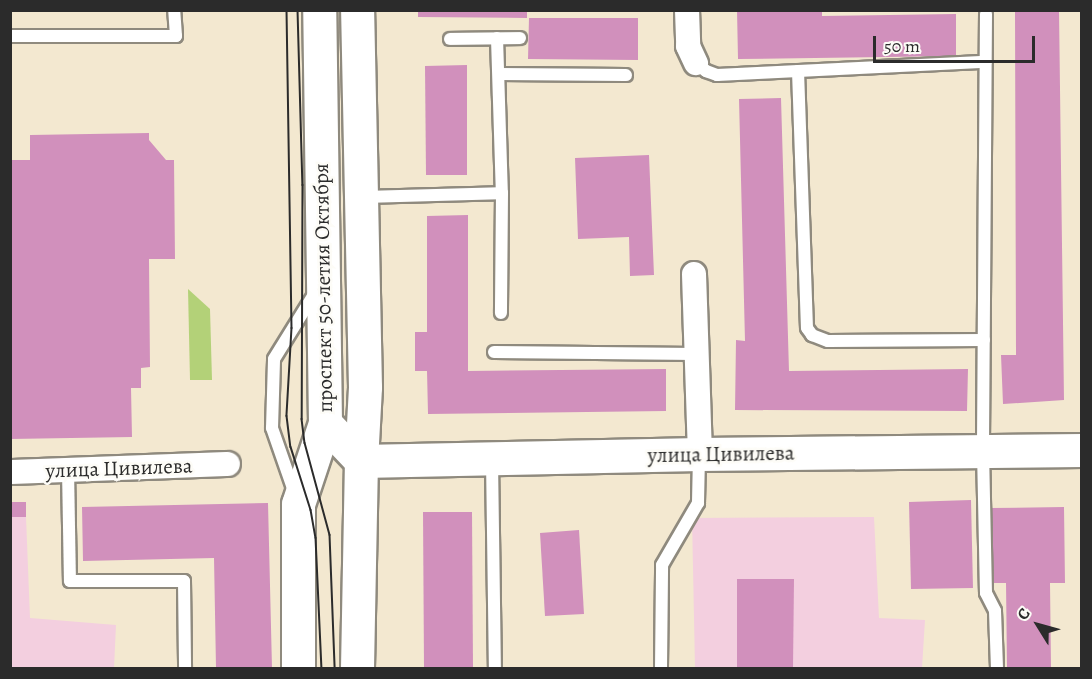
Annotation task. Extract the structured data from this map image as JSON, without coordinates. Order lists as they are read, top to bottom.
{
  "streets": {
    "main road": ["проспект 50-летия Октября", "улица Цивилева"]
  },
  "crossings": [
    ["проспект 50-летия Октября", "улица Цивилева"]
  ],
  "scale_bar": "50 m",
  "north": "top left"
}
